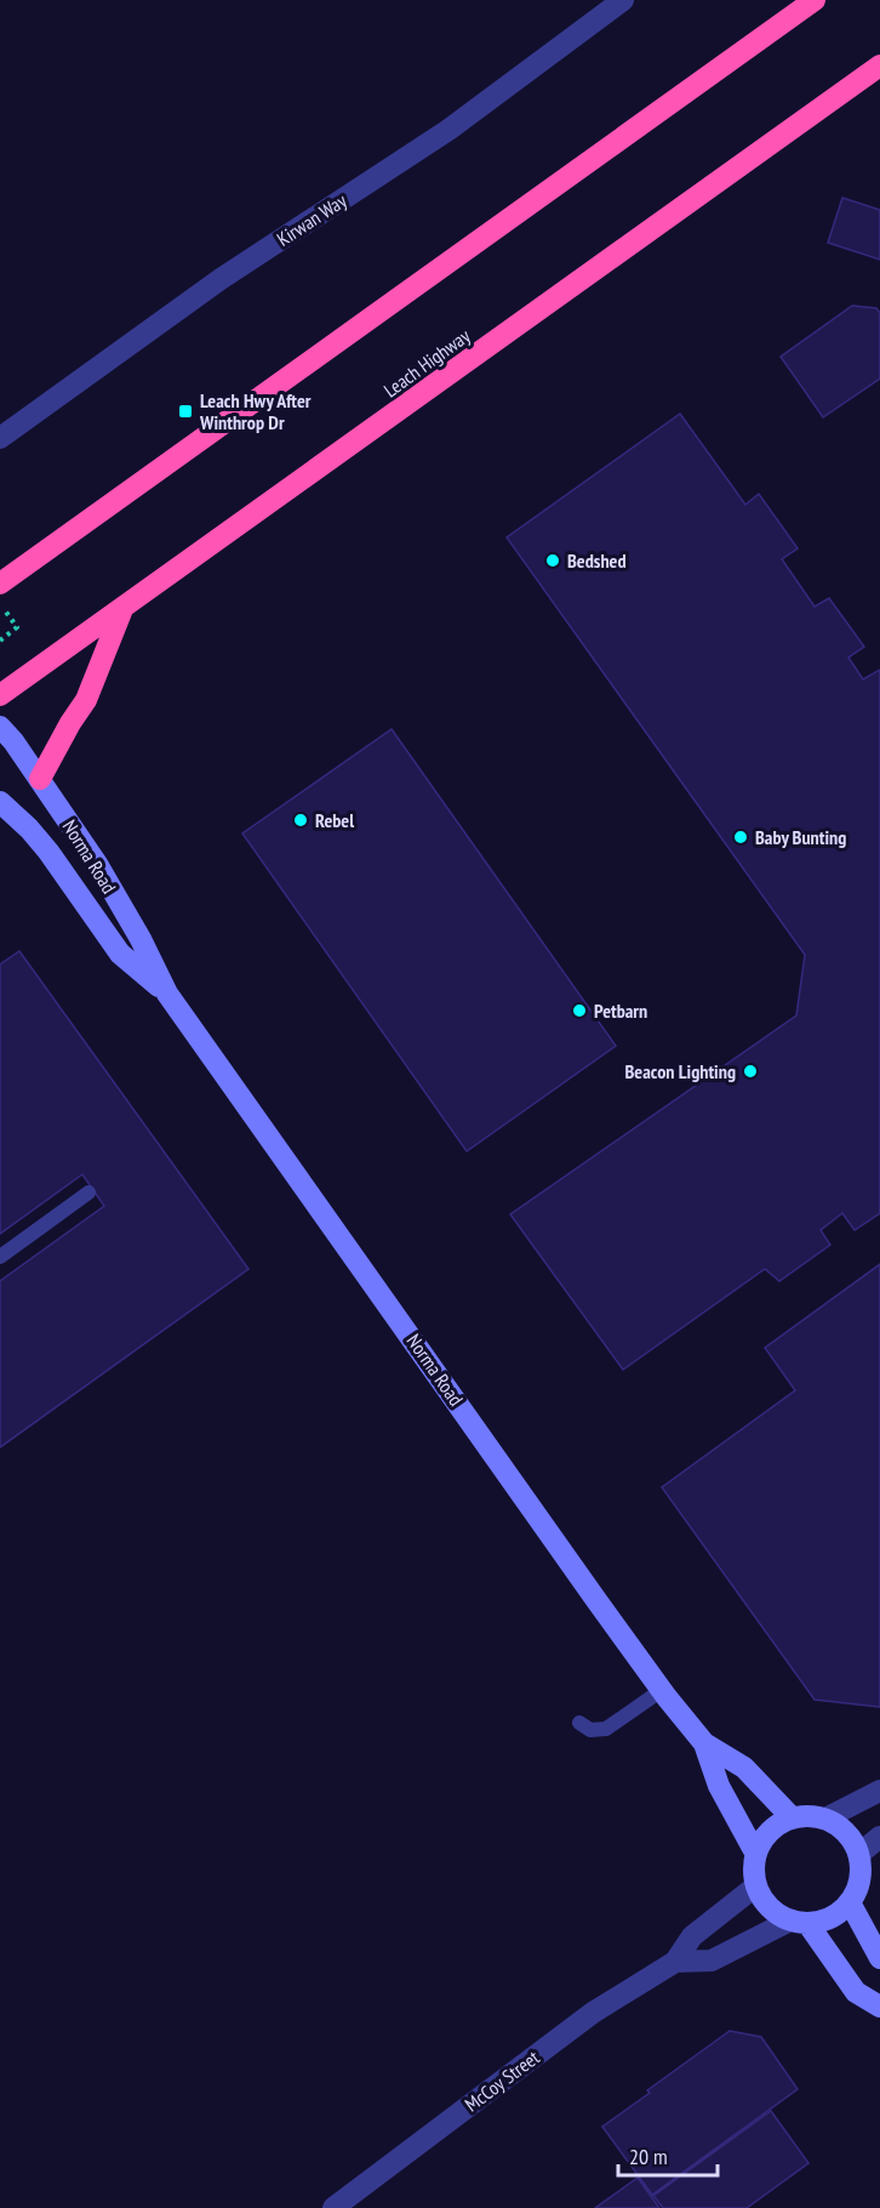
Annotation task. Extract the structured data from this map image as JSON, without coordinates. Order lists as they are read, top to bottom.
{
  "streets": {
    "highway": ["Leach Highway"],
    "street": ["Kirwan Way", "Norma Road", "McCoy Street"]
  },
  "crossings": [
    ["Norma Road", "McCoy Street"]
  ],
  "places": {
    "transit": ["Leach Hwy After Winthrop Dr"],
    "other": [
      "Bedshed",
      "Rebel",
      "Baby Bunting",
      "Petbarn",
      "Beacon Lighting"
    ]
  },
  "scale_bar": "20 m"
}
